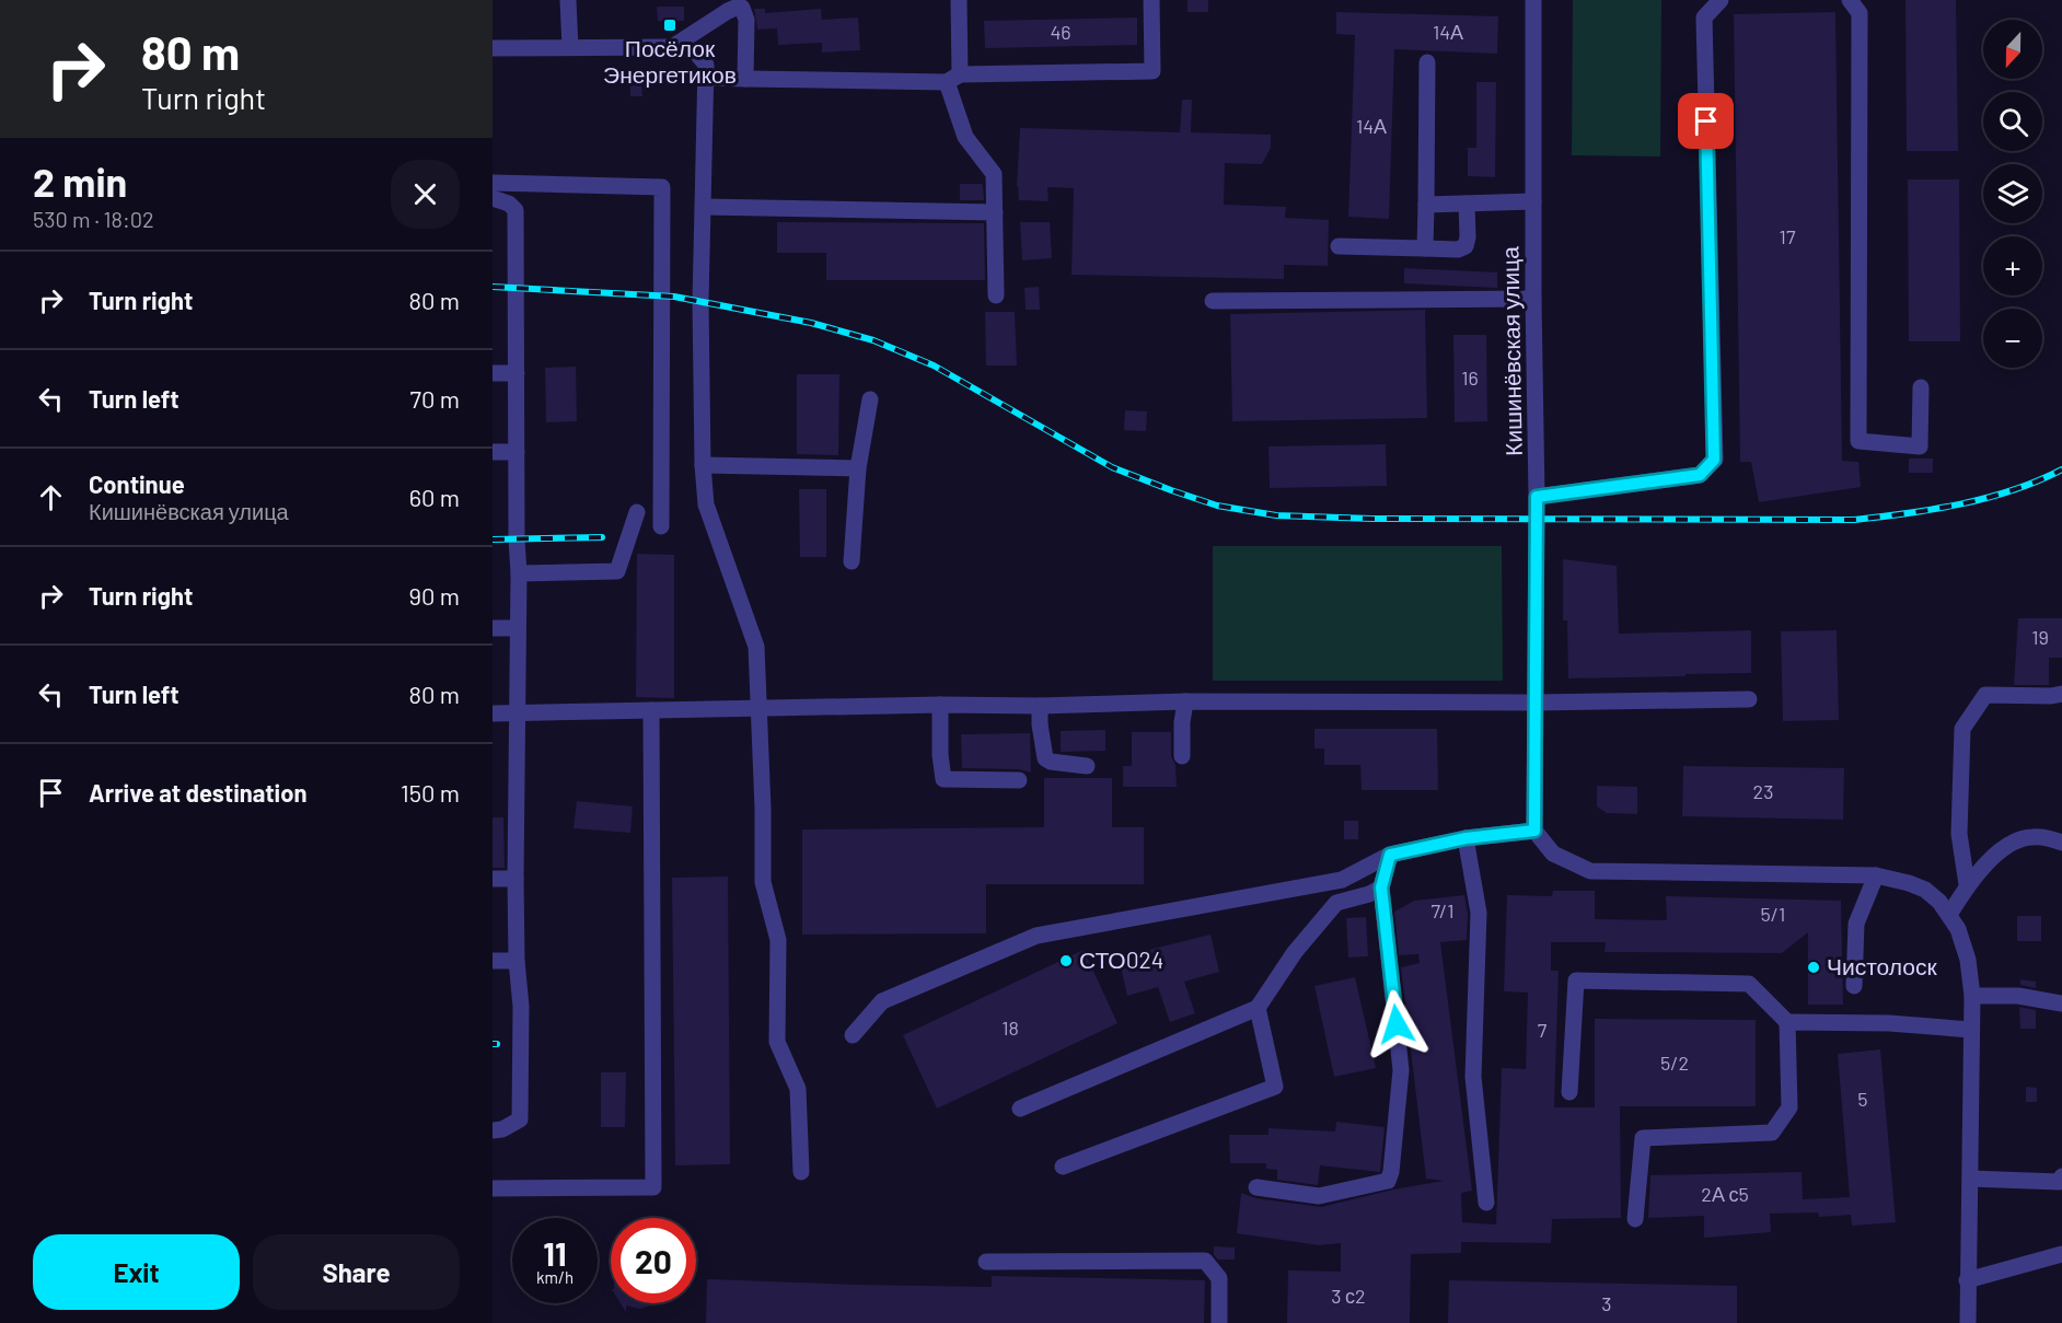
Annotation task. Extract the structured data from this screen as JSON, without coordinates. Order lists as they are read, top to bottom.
{
  "streets": {
    "street": ["Кишинёвская улица"]
  },
  "places": {
    "transit": ["Посёлок Энергетиков"],
    "other": ["СТО024", "Чистолоск"]
  },
  "house_numbers": [
    "46",
    "14А",
    "14А",
    "17",
    "16",
    "19",
    "23",
    "7/1",
    "5/1",
    "18",
    "7",
    "5/2",
    "5",
    "2А с5",
    "3 с2",
    "3"
  ],
  "north": "bottom",
  "page": {
    "turn": ["80 m", "Turn right"],
    "map_buttons": ["+", "−"],
    "heading": ["2 min", "530 m · 18:02"],
    "list": [
      {
        "name": "Turn right",
        "value": "80 m"
      },
      {
        "name": "Turn left",
        "value": "70 m"
      },
      {
        "name": "Continue",
        "note": "Кишинёвская улица",
        "value": "60 m"
      },
      {
        "name": "Turn right",
        "value": "90 m"
      },
      {
        "name": "Turn left",
        "value": "80 m"
      },
      {
        "name": "Arrive at destination",
        "value": "150 m"
      }
    ],
    "speed": "11 km/h",
    "limit": "20",
    "buttons": ["Exit", "Share"]
  }
}
